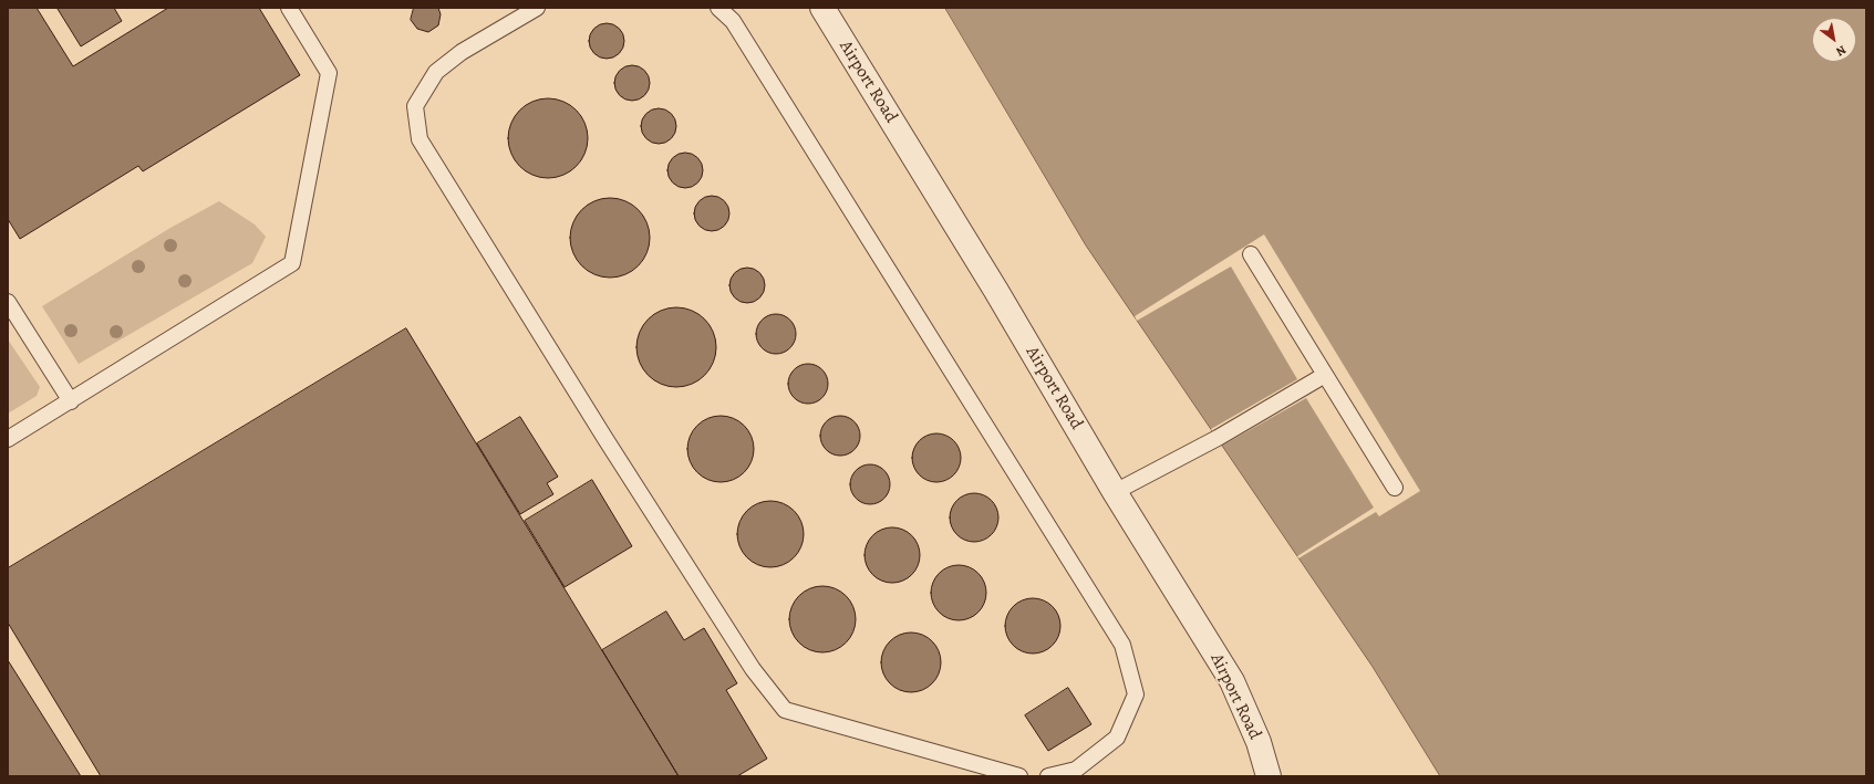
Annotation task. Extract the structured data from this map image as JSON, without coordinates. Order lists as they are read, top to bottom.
{
  "streets": {
    "street": ["Airport Road"]
  },
  "north": "bottom right"
}
